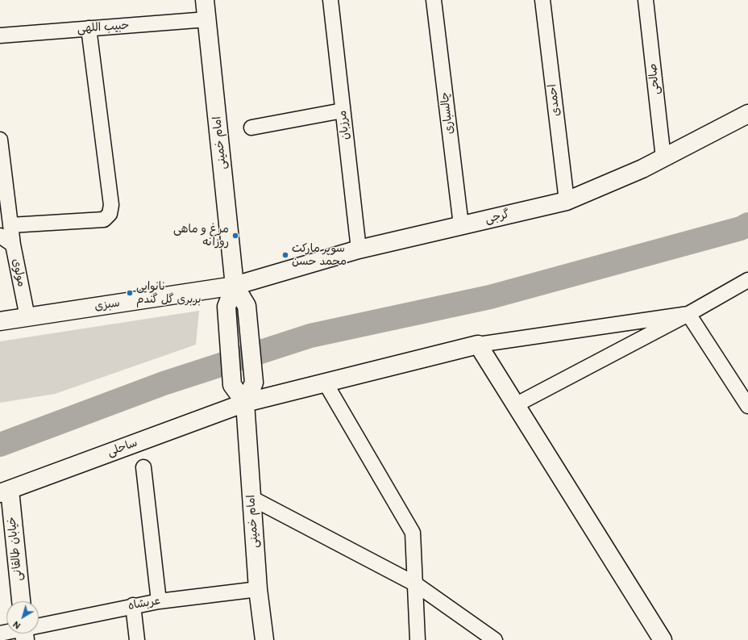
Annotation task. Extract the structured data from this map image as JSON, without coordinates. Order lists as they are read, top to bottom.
{
  "streets": {
    "main road": [
      "امام خمینی",
      "گرجی",
      "سبزی",
      "ساحلی",
      "خیابان طالقانی"
    ],
    "street": [
      "حبیب اللهی",
      "صالحی",
      "احمدی",
      "چالسباری",
      "مرزبان",
      "مولوی",
      "عربشاه"
    ]
  },
  "crossings": [
    ["حبیب اللهی", "امام خمینی"],
    ["صالحی", "گرجی"],
    ["احمدی", "گرجی"],
    ["چالسباری", "گرجی"],
    ["مرزبان", "گرجی"],
    ["امام خمینی", "گرجی"],
    ["امام خمینی", "سبزی"],
    ["امام خمینی", "ساحلی"],
    ["امام خمینی", "عربشاه"],
    ["گرجی", "سبزی"],
    ["مولوی", "سبزی"],
    ["ساحلی", "خیابان طالقانی"]
  ],
  "places": ["مرغ و ماهی روزانه", "سوپر مارکت محمد حسن", "نانوایی بربری گل گندم"],
  "north": "bottom left"
}
